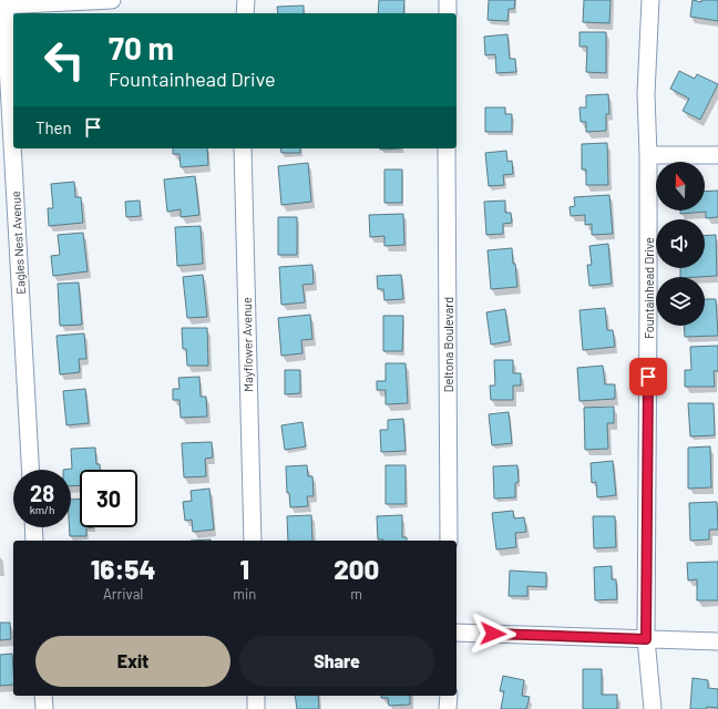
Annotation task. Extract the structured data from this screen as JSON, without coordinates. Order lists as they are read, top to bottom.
{
  "streets": {
    "street": [
      "Eagles Nest Avenue",
      "Fountainhead Drive",
      "Mayflower Avenue",
      "Deltona Boulevard"
    ]
  },
  "north": "top",
  "page": {
    "turn": ["70 m", "Fountainhead Drive"],
    "then": "Then",
    "speed": "28 km/h",
    "limit": "30",
    "eta": [
      "16:54",
      "Arrival",
      "1",
      "min",
      "200",
      "m"
    ],
    "buttons": ["Exit", "Share"]
  }
}
